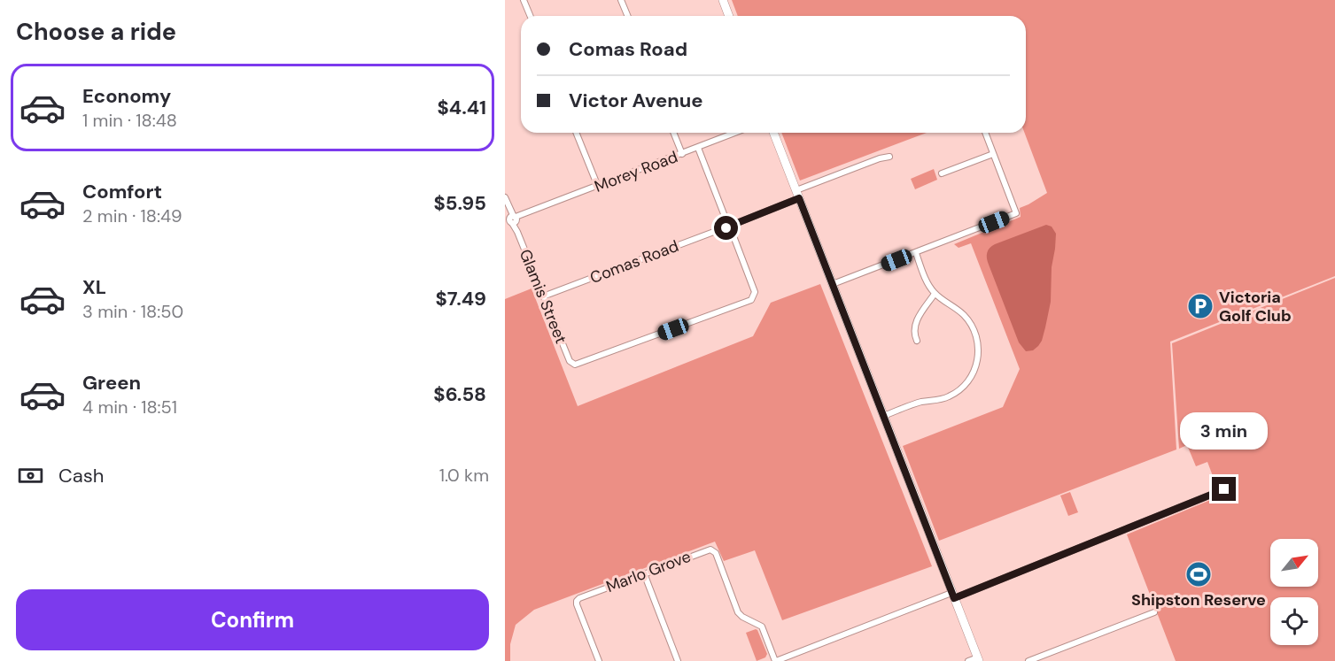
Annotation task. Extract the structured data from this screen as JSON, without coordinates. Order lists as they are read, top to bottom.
{
  "streets": {
    "street": [
      "Morey Road",
      "Comas Road",
      "Glamis Street",
      "Marlo Grove"
    ]
  },
  "crossings": [
    ["Morey Road", "Glamis Street"],
    ["Comas Road", "Glamis Street"]
  ],
  "places": {
    "parking": ["Victoria Golf Club"],
    "sports": ["Shipston Reserve"]
  },
  "north": "top right",
  "page": {
    "heading": "Choose a ride",
    "banner": ["Comas Road", "Victor Avenue"],
    "list": [
      {
        "name": "Economy",
        "note": "1 min · 18:48",
        "value": "$4.41"
      },
      {
        "name": "Comfort",
        "note": "2 min · 18:49",
        "value": "$5.95"
      },
      {
        "name": "XL",
        "note": "3 min · 18:50",
        "value": "$7.49"
      },
      {
        "name": "Green",
        "note": "4 min · 18:51",
        "value": "$6.58"
      }
    ],
    "bubble": "3 min",
    "pay": ["Cash", "1.0 km"],
    "buttons": "Confirm"
  }
}
